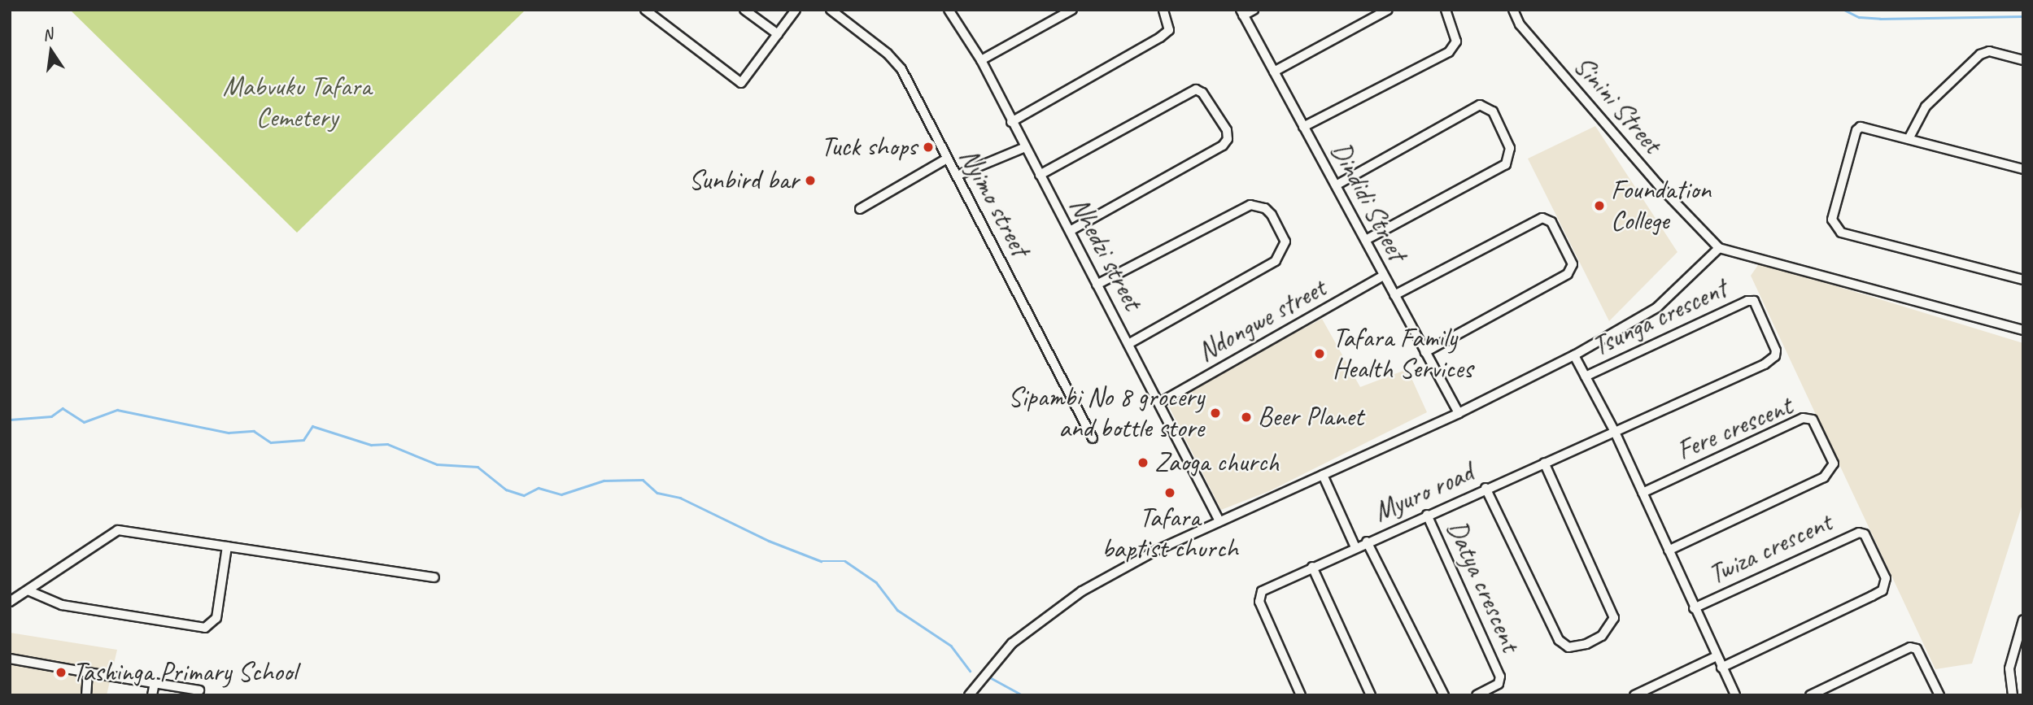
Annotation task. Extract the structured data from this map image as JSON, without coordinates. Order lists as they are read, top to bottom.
{
  "streets": {
    "street": [
      "Sinini Street",
      "Dindidi Street",
      "Nyimo street",
      "Nhedzi street",
      "Tsunga crescent",
      "Ndongwe street",
      "Fere crescent",
      "Myuro road",
      "Twiza crescent",
      "Datya crescent"
    ]
  },
  "crossings": [
    ["Dindidi Street", "Ndongwe street"],
    ["Nhedzi street", "Ndongwe street"],
    ["Tsunga crescent", "Myuro road"],
    ["Myuro road", "Datya crescent"]
  ],
  "parks": ["Mabvuku Tafara Cemetery"],
  "places": [
    "Tuck shops",
    "Sunbird bar",
    "Foundation College",
    "Tafara Family Health Services",
    "Sipambi No 8 grocery and bottle store",
    "Beer Planet",
    "Zaoga church",
    "Tafara baptist church",
    "Tashinga Primary School"
  ],
  "north": "top"
}
